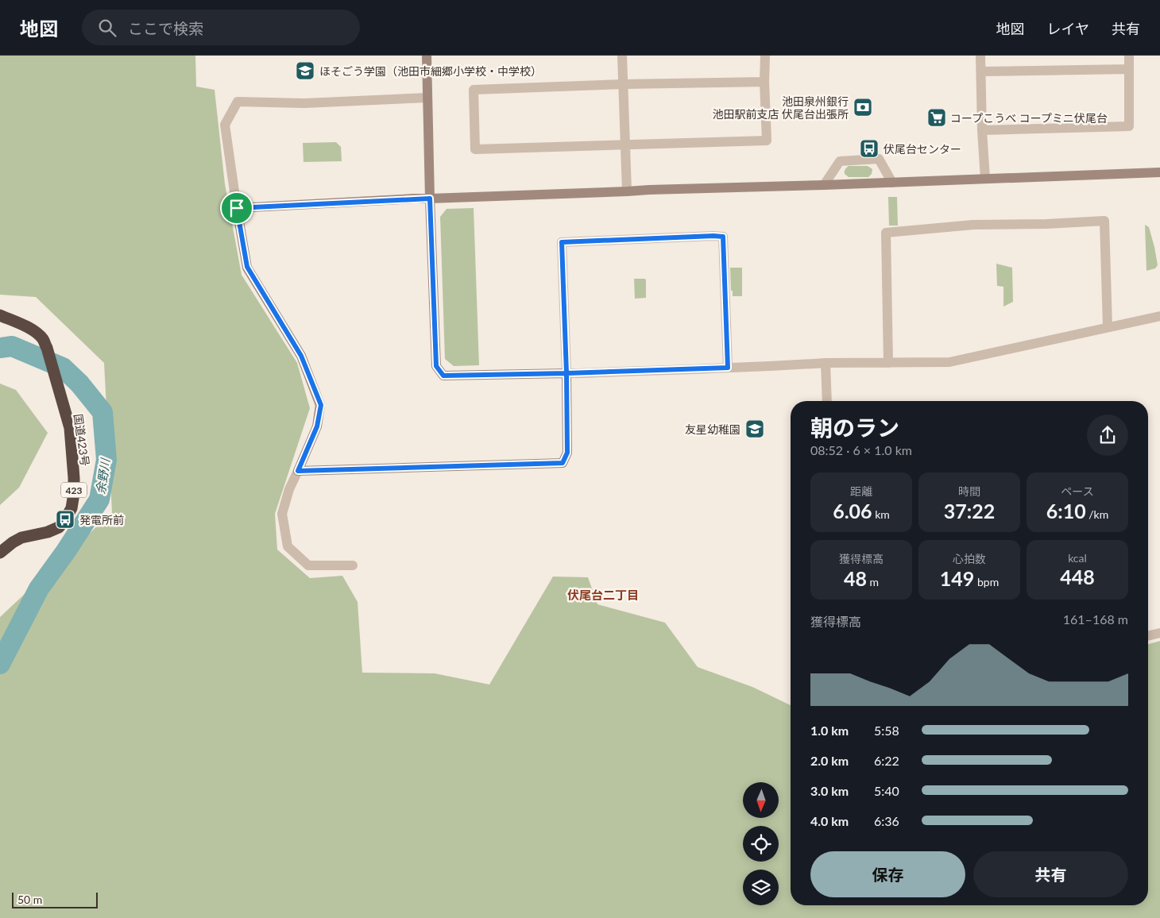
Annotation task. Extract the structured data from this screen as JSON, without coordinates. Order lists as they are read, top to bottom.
{
  "streets": {
    "highway": ["国道423号", "423"]
  },
  "districts": ["伏尾台二丁目"],
  "water": ["余野川"],
  "places": {
    "school or university": ["ほそごう学園（池田市細郷小学校・中学校）", "友星幼稚園"],
    "bank": ["池田泉州銀行 池田駅前支店 伏尾台出張所"],
    "supermarket": ["コープこうべ コープミニ伏尾台"],
    "bus stop": ["伏尾台センター", "発電所前"]
  },
  "scale_bar": "50 m",
  "north": "bottom",
  "page": {
    "header": "地図",
    "search": "ここで検索",
    "nav": ["地図", "レイヤ", "共有"],
    "heading": ["朝のラン", "08:52 · 6 × 1.0 km"],
    "stats": [
      ["距離", "6.06 km"],
      ["時間", "37:22"],
      ["ペース", "6:10 /km"],
      ["獲得標高", "48 m"],
      ["心拍数", "149 bpm"],
      ["kcal", "448"]
    ],
    "chart": ["獲得標高", "161–168 m"],
    "list": [
      {
        "name": "1.0 km",
        "note": "5:58"
      },
      {
        "name": "2.0 km",
        "note": "6:22"
      },
      {
        "name": "3.0 km",
        "note": "5:40"
      },
      {
        "name": "4.0 km",
        "note": "6:36"
      }
    ],
    "buttons": ["保存", "共有"],
    "scale": "50 m"
  }
}
